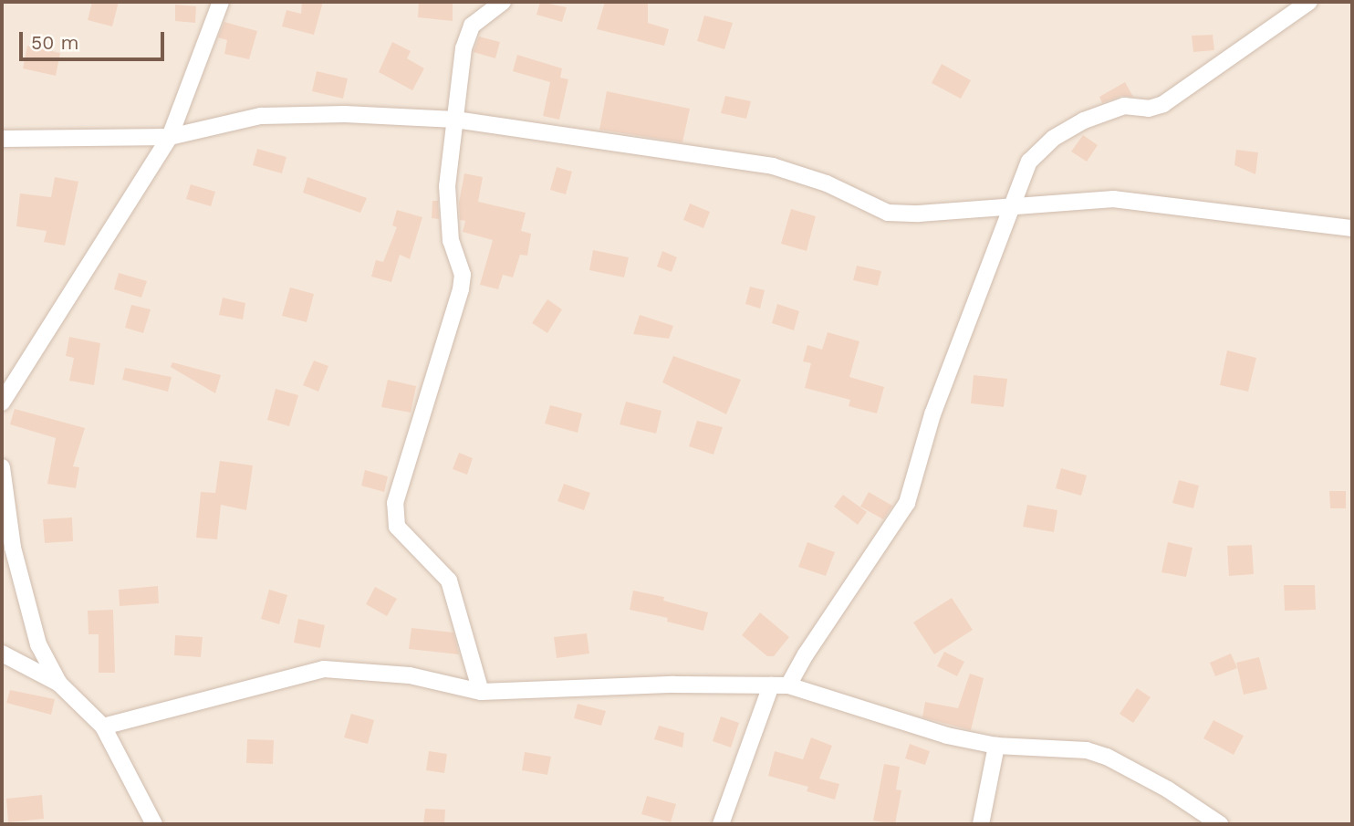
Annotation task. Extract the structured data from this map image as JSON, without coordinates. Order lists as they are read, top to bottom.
{
  "scale_bar": "50 m"
}
